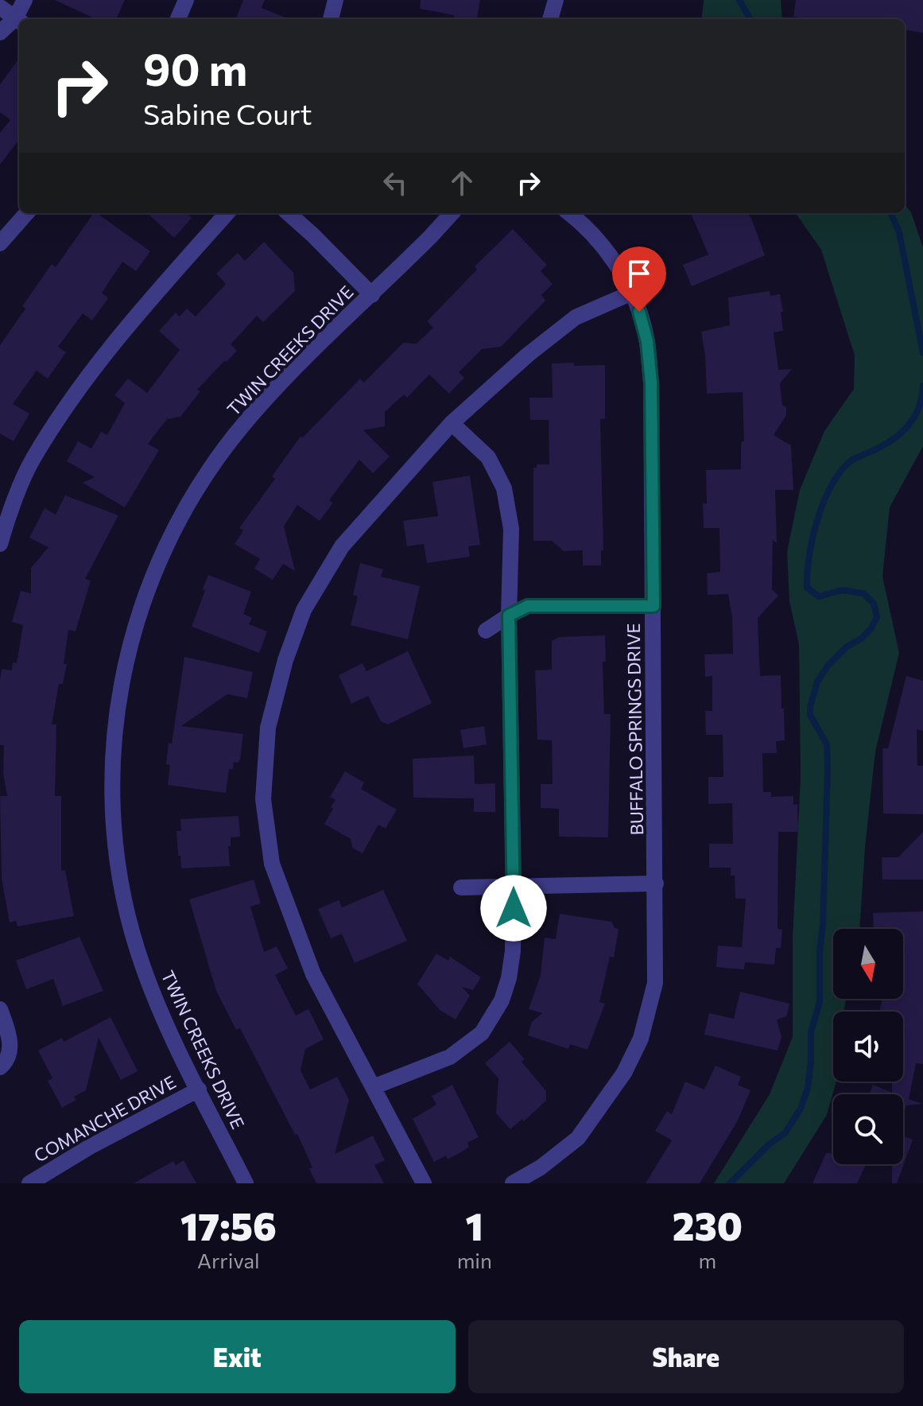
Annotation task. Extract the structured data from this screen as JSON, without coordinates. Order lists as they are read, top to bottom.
{
  "streets": {
    "street": ["TWIN CREEKS DRIVE", "BUFFALO SPRINGS DRIVE", "COMANCHE DRIVE"]
  },
  "crossings": [
    ["TWIN CREEKS DRIVE", "COMANCHE DRIVE"]
  ],
  "north": "bottom",
  "page": {
    "turn": ["90 m", "Sabine Court"],
    "eta": [
      "17:56",
      "Arrival",
      "1",
      "min",
      "230",
      "m"
    ],
    "buttons": ["Exit", "Share"]
  }
}
